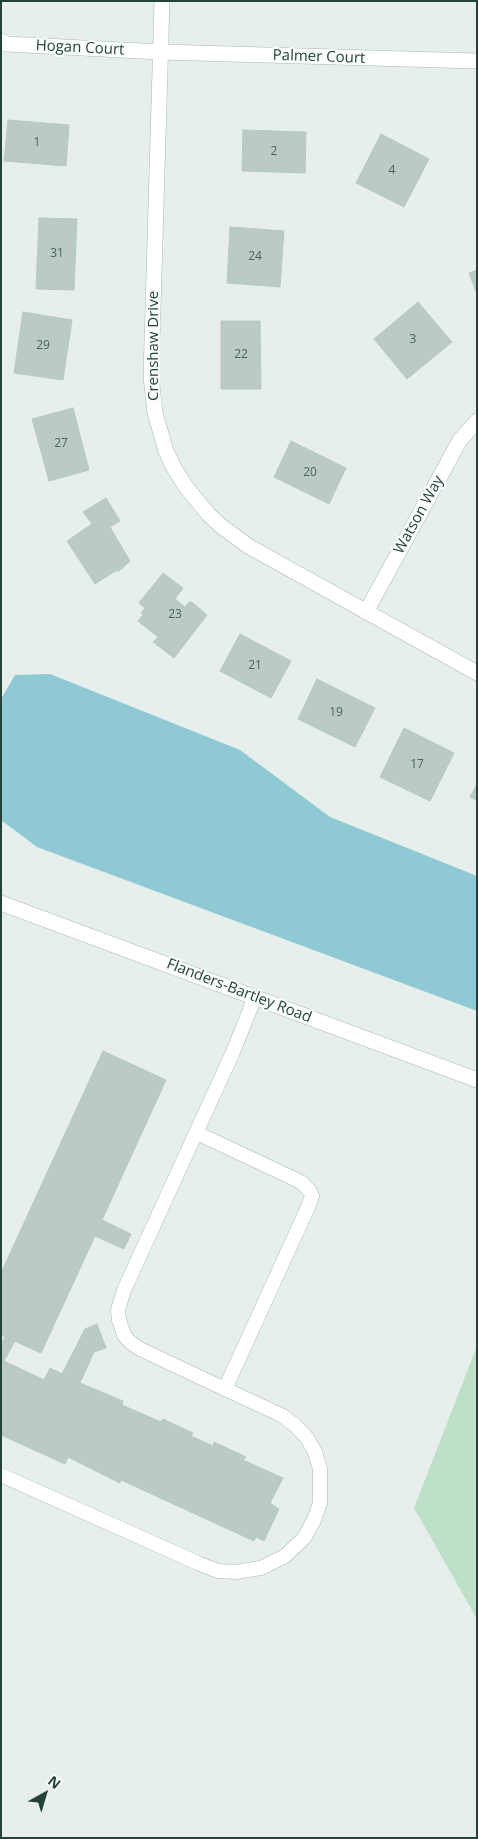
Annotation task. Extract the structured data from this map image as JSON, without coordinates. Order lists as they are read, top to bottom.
{
  "streets": {
    "street": [
      "Hogan Court",
      "Palmer Court",
      "Crenshaw Drive",
      "Watson Way",
      "Flanders-Bartley Road"
    ]
  },
  "crossings": [
    ["Hogan Court", "Palmer Court"],
    ["Hogan Court", "Crenshaw Drive"],
    ["Palmer Court", "Crenshaw Drive"],
    ["Crenshaw Drive", "Watson Way"]
  ],
  "house_numbers": [
    "1",
    "2",
    "4",
    "31",
    "24",
    "3",
    "29",
    "22",
    "27",
    "20",
    "23",
    "21",
    "19",
    "17"
  ],
  "north": "top right"
}
